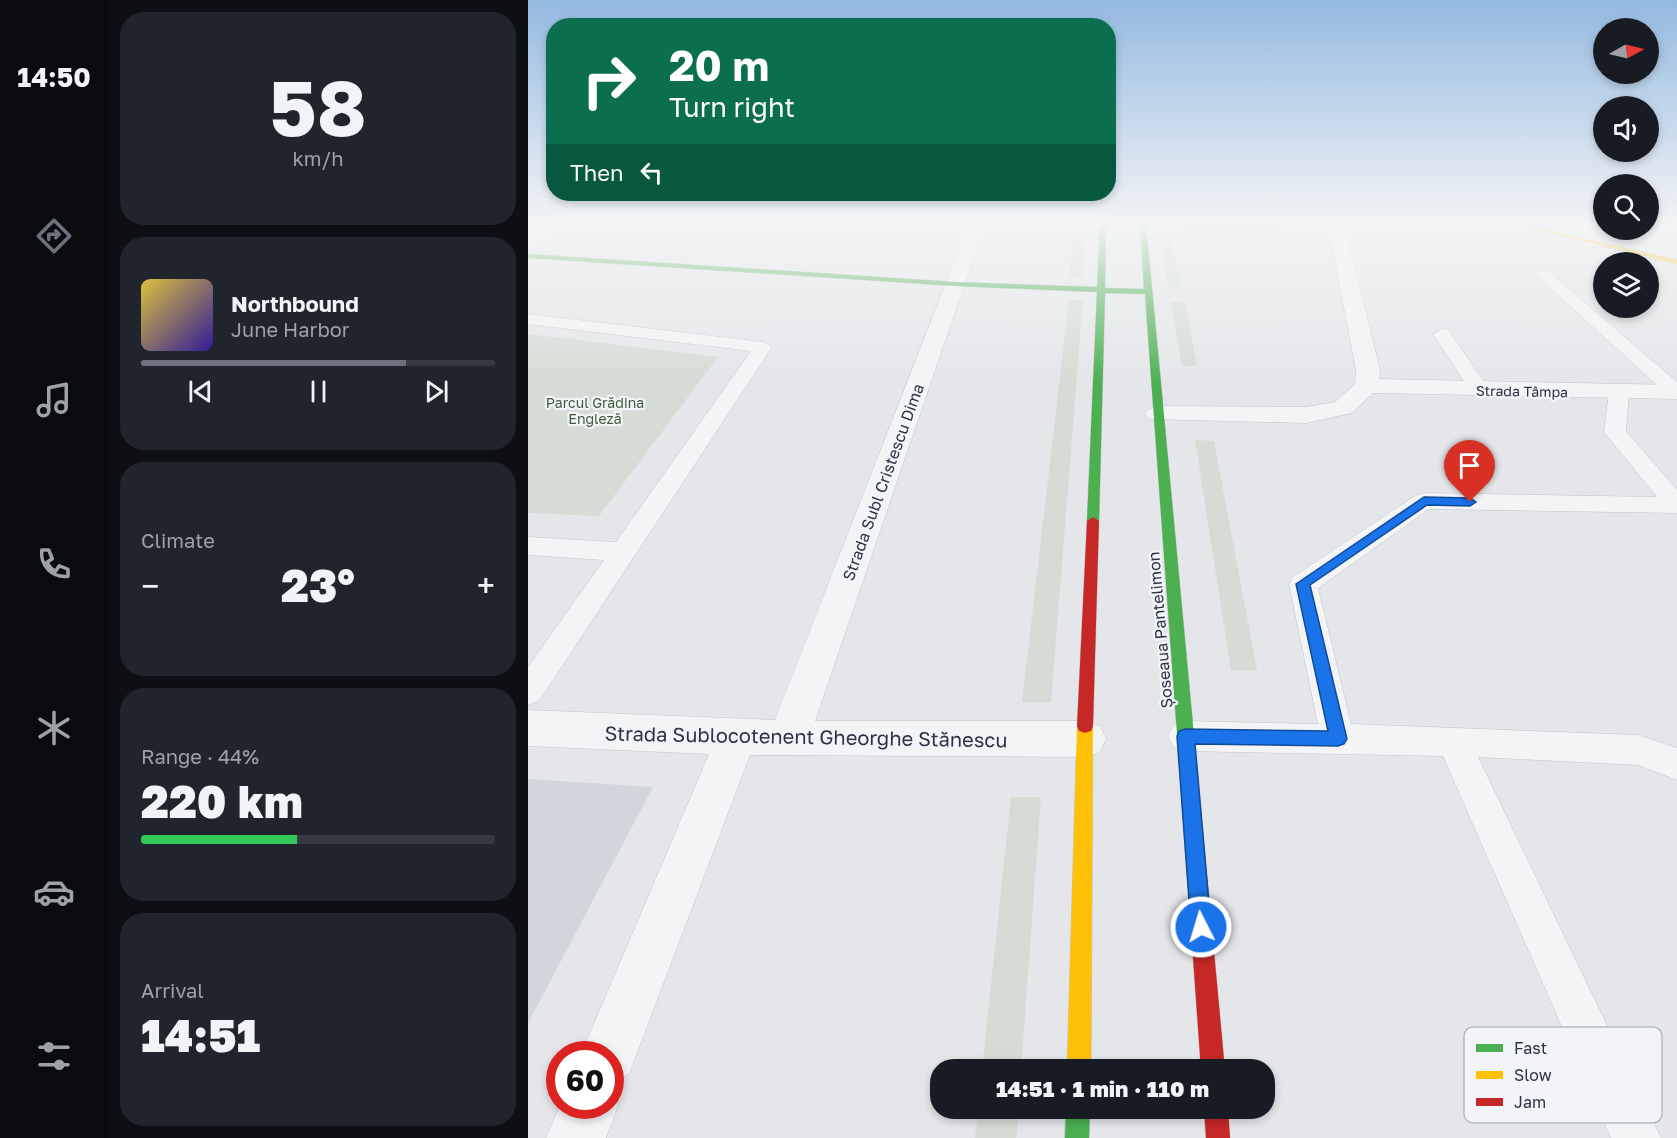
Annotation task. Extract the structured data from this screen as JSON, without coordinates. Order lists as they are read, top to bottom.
{
  "streets": {
    "main road": ["Șoseaua Pantelimon"],
    "street": ["Strada Tâmpa", "Strada Subl Cristescu Dima", "Strada Sublocotenent Gheorghe Stănescu"]
  },
  "crossings": [
    ["Strada Subl Cristescu Dima", "Strada Sublocotenent Gheorghe Stănescu"]
  ],
  "parks": ["Parcul Grădina Engleză"],
  "legend": ["Fast", "Slow", "Jam"],
  "north": "right",
  "page": {
    "tabs": "14:50",
    "tile": [
      ["58", "km/h"],
      "Climate",
      ["Range · 44%", "220 km"],
      ["Arrival", "14:51"]
    ],
    "turn": ["20 m", "Turn right"],
    "then": "Then",
    "song": ["Northbound", "June Harbor"],
    "heat": ["−", "23°", "+"],
    "limit": "60",
    "trip": "14:51 · 1 min · 110 m"
  }
}
